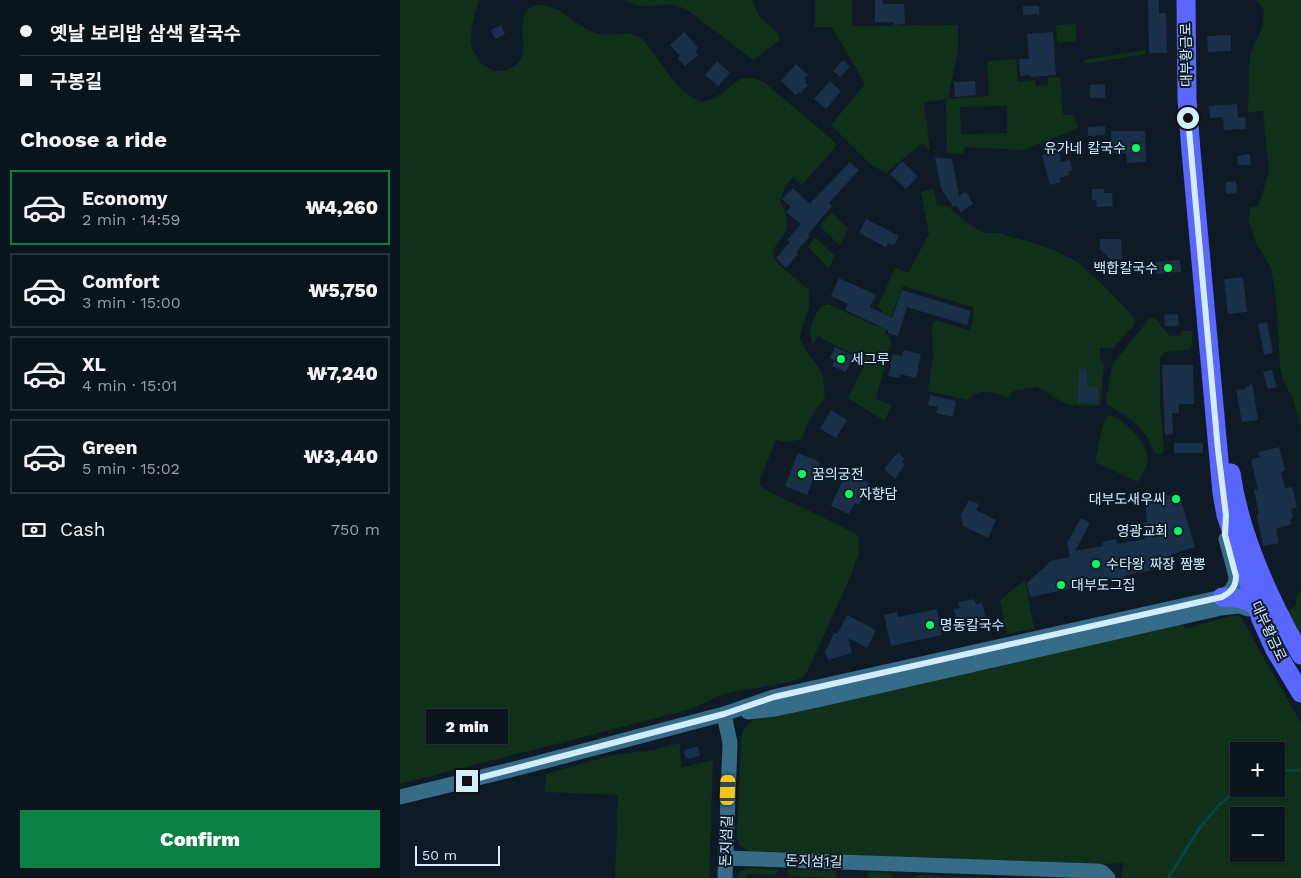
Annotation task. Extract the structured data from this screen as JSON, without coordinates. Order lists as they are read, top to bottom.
{
  "streets": {
    "main road": ["대부황금로"],
    "street": ["돈지섬길", "돈지섬1길"]
  },
  "crossings": [
    ["돈지섬길", "돈지섬1길"]
  ],
  "places": [
    "유가네 칼국수",
    "백합칼국수",
    "세그루",
    "꿈의궁전",
    "자향담",
    "대부도새우씨",
    "영광교회",
    "수타왕 짜장 짬뽕",
    "대부도그집",
    "명동칼국수"
  ],
  "scale_bar": "50 m",
  "page": {
    "banner": ["옛날 보리밥 삼색 칼국수", "구봉길"],
    "heading": "Choose a ride",
    "list": [
      {
        "name": "Economy",
        "note": "2 min · 14:59",
        "value": "₩4,260"
      },
      {
        "name": "Comfort",
        "note": "3 min · 15:00",
        "value": "₩5,750"
      },
      {
        "name": "XL",
        "note": "4 min · 15:01",
        "value": "₩7,240"
      },
      {
        "name": "Green",
        "note": "5 min · 15:02",
        "value": "₩3,440"
      }
    ],
    "pay": ["Cash", "750 m"],
    "bubble": "2 min",
    "map_buttons": ["+", "−"],
    "buttons": "Confirm",
    "scale": "50 m"
  }
}
